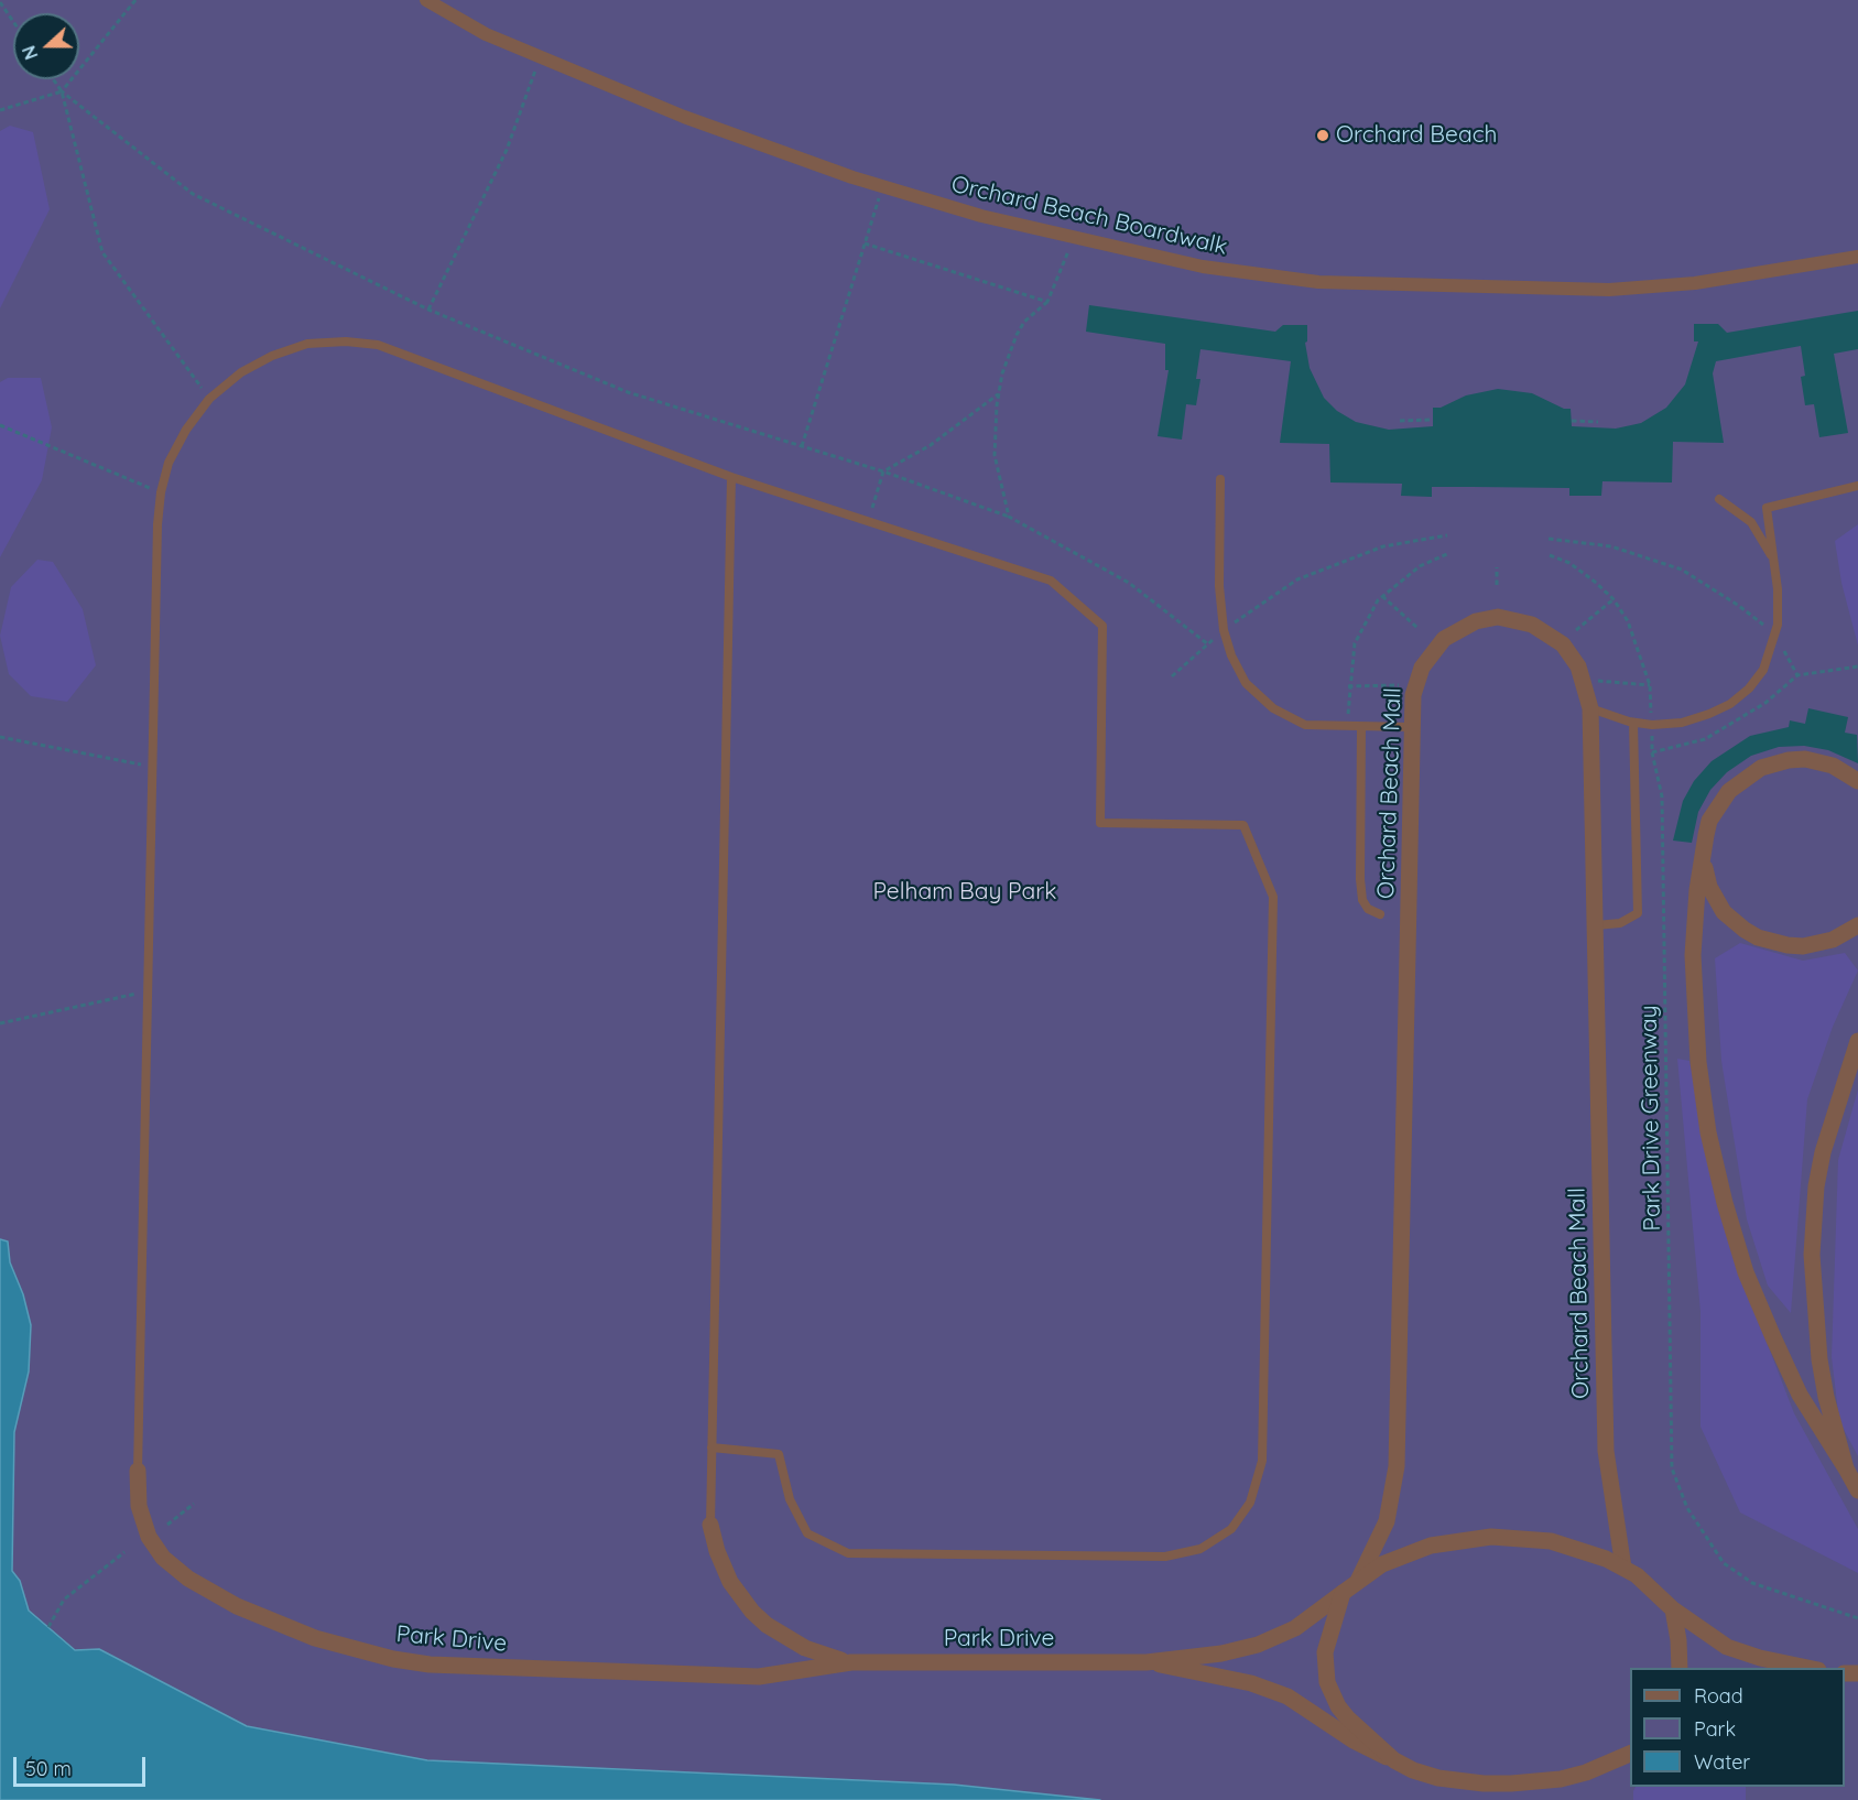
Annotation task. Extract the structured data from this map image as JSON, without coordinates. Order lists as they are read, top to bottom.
{
  "streets": {
    "street": ["Orchard Beach Boardwalk", "Orchard Beach Mall", "Park Drive"],
    "path": ["Park Drive Greenway"]
  },
  "crossings": [
    ["Orchard Beach Mall", "Park Drive"]
  ],
  "parks": ["Pelham Bay Park"],
  "places": ["Orchard Beach"],
  "legend": ["Road", "Park", "Water"],
  "scale_bar": "50 m",
  "north": "left"
}
